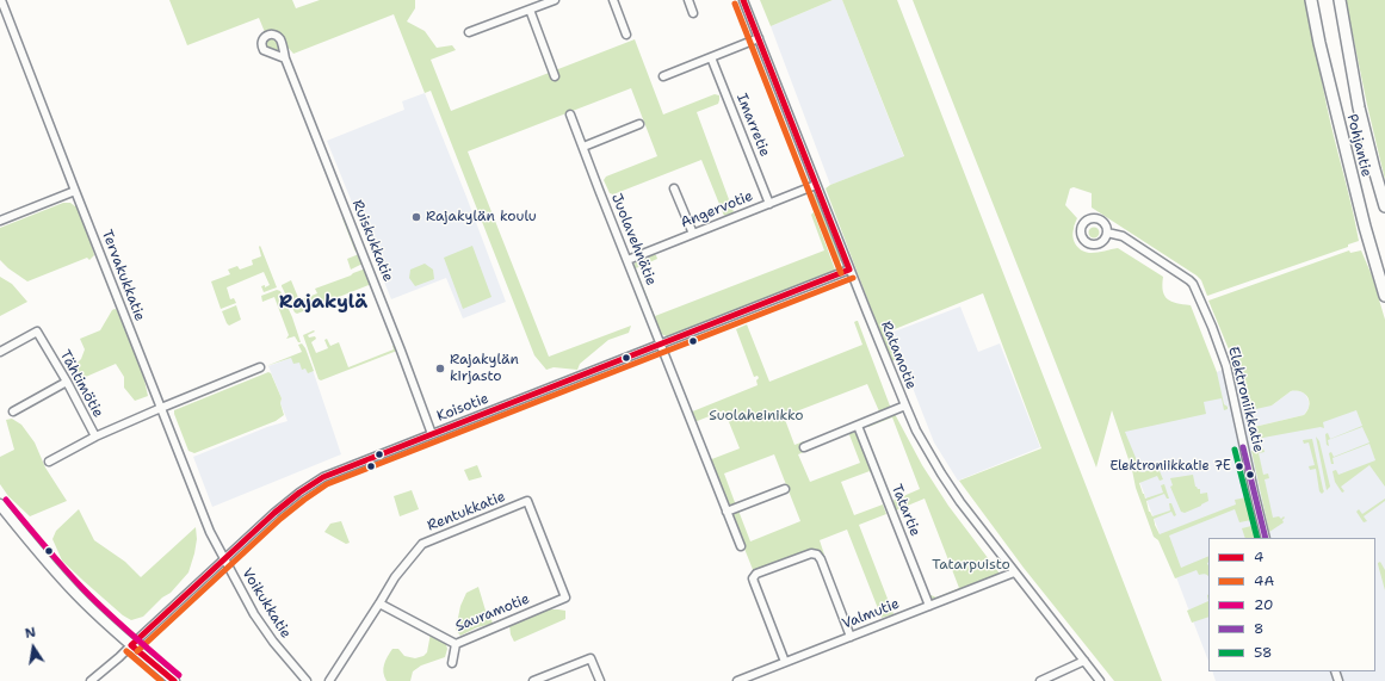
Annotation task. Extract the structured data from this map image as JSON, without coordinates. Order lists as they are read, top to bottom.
{
  "streets": {
    "highway": ["Pohjantie"],
    "street": [
      "Imarretie",
      "Angervotie",
      "Juolavehnätie",
      "Ruiskukkatie",
      "Tervakukkatie",
      "Ratamotie",
      "Tähtimötie",
      "Elektroniikkatie",
      "Koisotie",
      "Tatartie",
      "Rentukkatie",
      "Voikukkatie",
      "Sauramotie",
      "Valmutie"
    ]
  },
  "crossings": [
    ["Imarretie", "Angervotie"],
    ["Angervotie", "Juolavehnätie"],
    ["Angervotie", "Ratamotie"],
    ["Juolavehnätie", "Koisotie"],
    ["Ruiskukkatie", "Koisotie"],
    ["Tervakukkatie", "Tähtimötie"],
    ["Tervakukkatie", "Koisotie"],
    ["Tervakukkatie", "Voikukkatie"],
    ["Ratamotie", "Koisotie"],
    ["Ratamotie", "Valmutie"],
    ["Koisotie", "Voikukkatie"],
    ["Tatartie", "Valmutie"],
    ["Rentukkatie", "Sauramotie"]
  ],
  "districts": ["Rajakylä"],
  "parks": ["Suolaheinikko", "Tatarpuisto"],
  "places": ["Rajakylän koulu", "Rajakylän kirjasto", "Elektroniikkatie 7E"],
  "lines": [
    "transit line 4",
    "transit line 4A",
    "transit line 8",
    "transit line 58",
    "transit line 20"
  ],
  "legend": [
    "4",
    "4A",
    "20",
    "8",
    "58"
  ],
  "north": "top"
}
